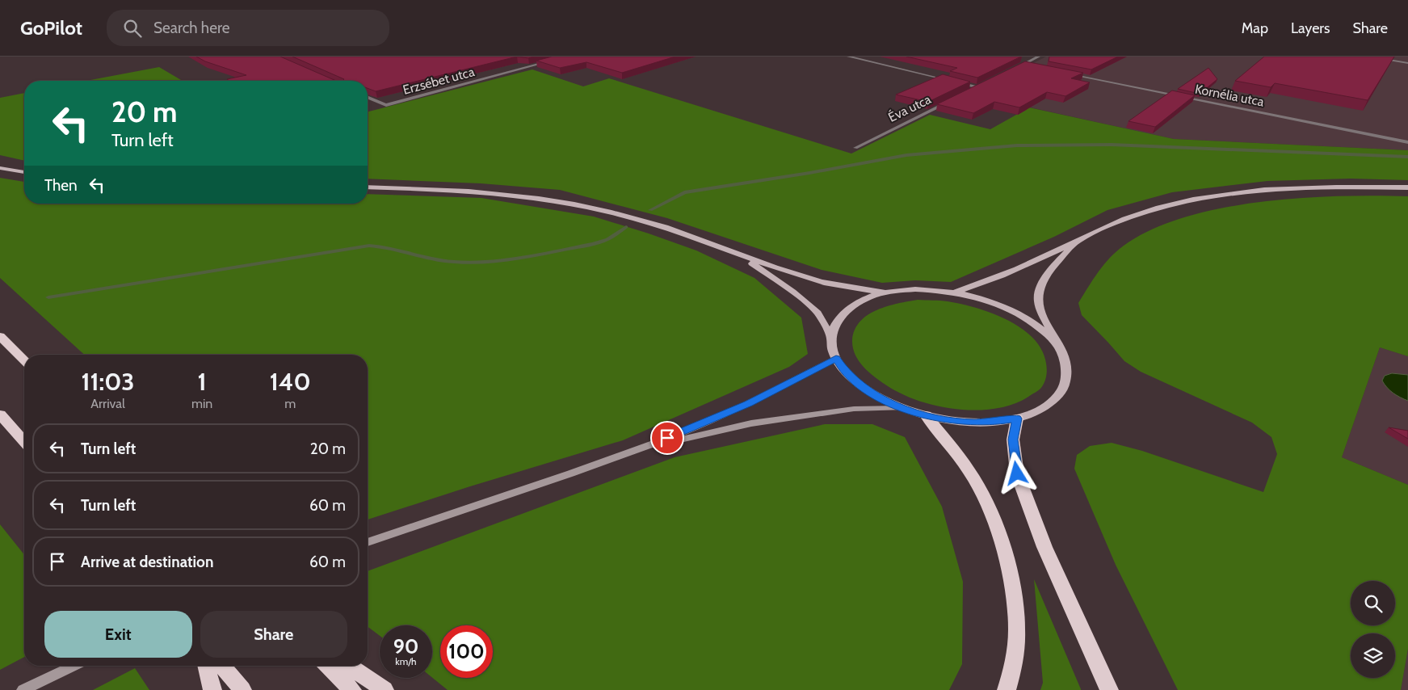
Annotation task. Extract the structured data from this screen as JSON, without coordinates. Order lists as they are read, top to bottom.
{
  "streets": {
    "street": ["Erzsébet utca", "Kornélia utca", "Éva utca"]
  },
  "page": {
    "header": "GoPilot",
    "search": "Search here",
    "nav": ["Map", "Layers", "Share"],
    "turn": ["20 m", "Turn left"],
    "then": "Then",
    "eta": [
      "11:03",
      "Arrival",
      "1",
      "min",
      "140",
      "m"
    ],
    "list": [
      {
        "name": "Turn left",
        "value": "20 m"
      },
      {
        "name": "Turn left",
        "value": "60 m"
      },
      {
        "name": "Arrive at destination",
        "value": "60 m"
      }
    ],
    "buttons": ["Exit", "Share"],
    "speed": "90 km/h",
    "limit": "100"
  }
}
